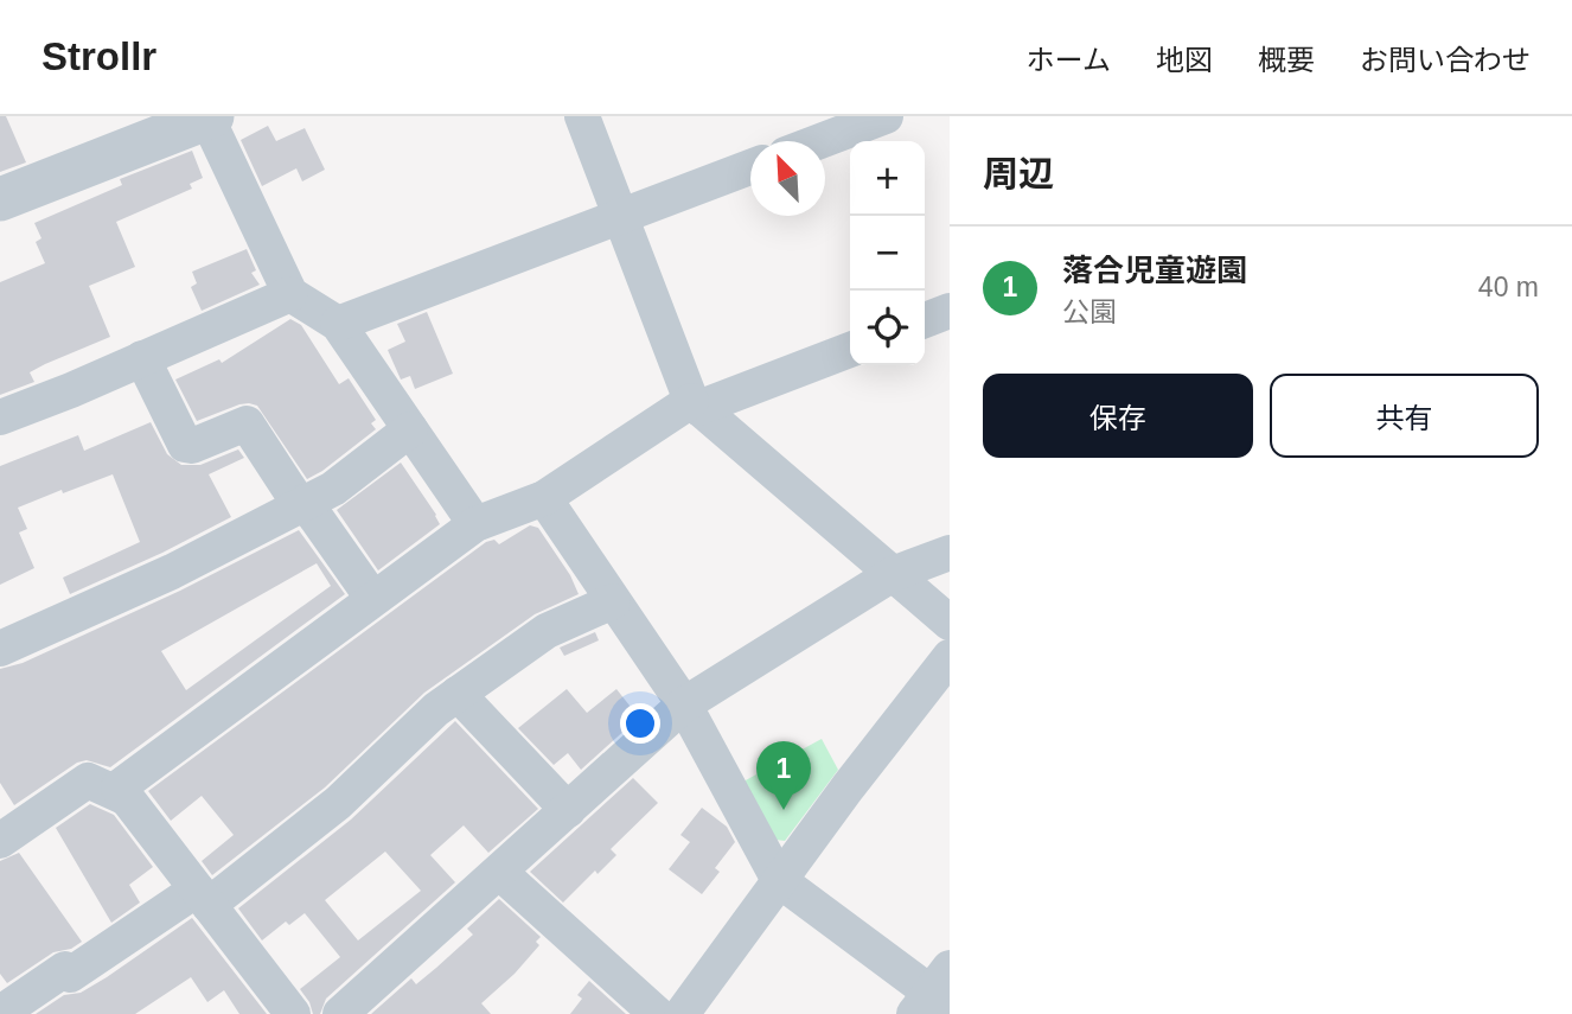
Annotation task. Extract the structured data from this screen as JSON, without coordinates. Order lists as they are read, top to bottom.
{
  "north": "top left",
  "page": {
    "header": "Strollr",
    "nav": [
      "ホーム",
      "地図",
      "概要",
      "お問い合わせ"
    ],
    "heading": "周辺",
    "map_buttons": ["+", "−"],
    "list": [
      {
        "mark": "1",
        "name": "落合児童遊園",
        "note": "公園",
        "value": "40 m"
      }
    ],
    "buttons": ["保存", "共有"],
    "pins": "1"
  }
}
